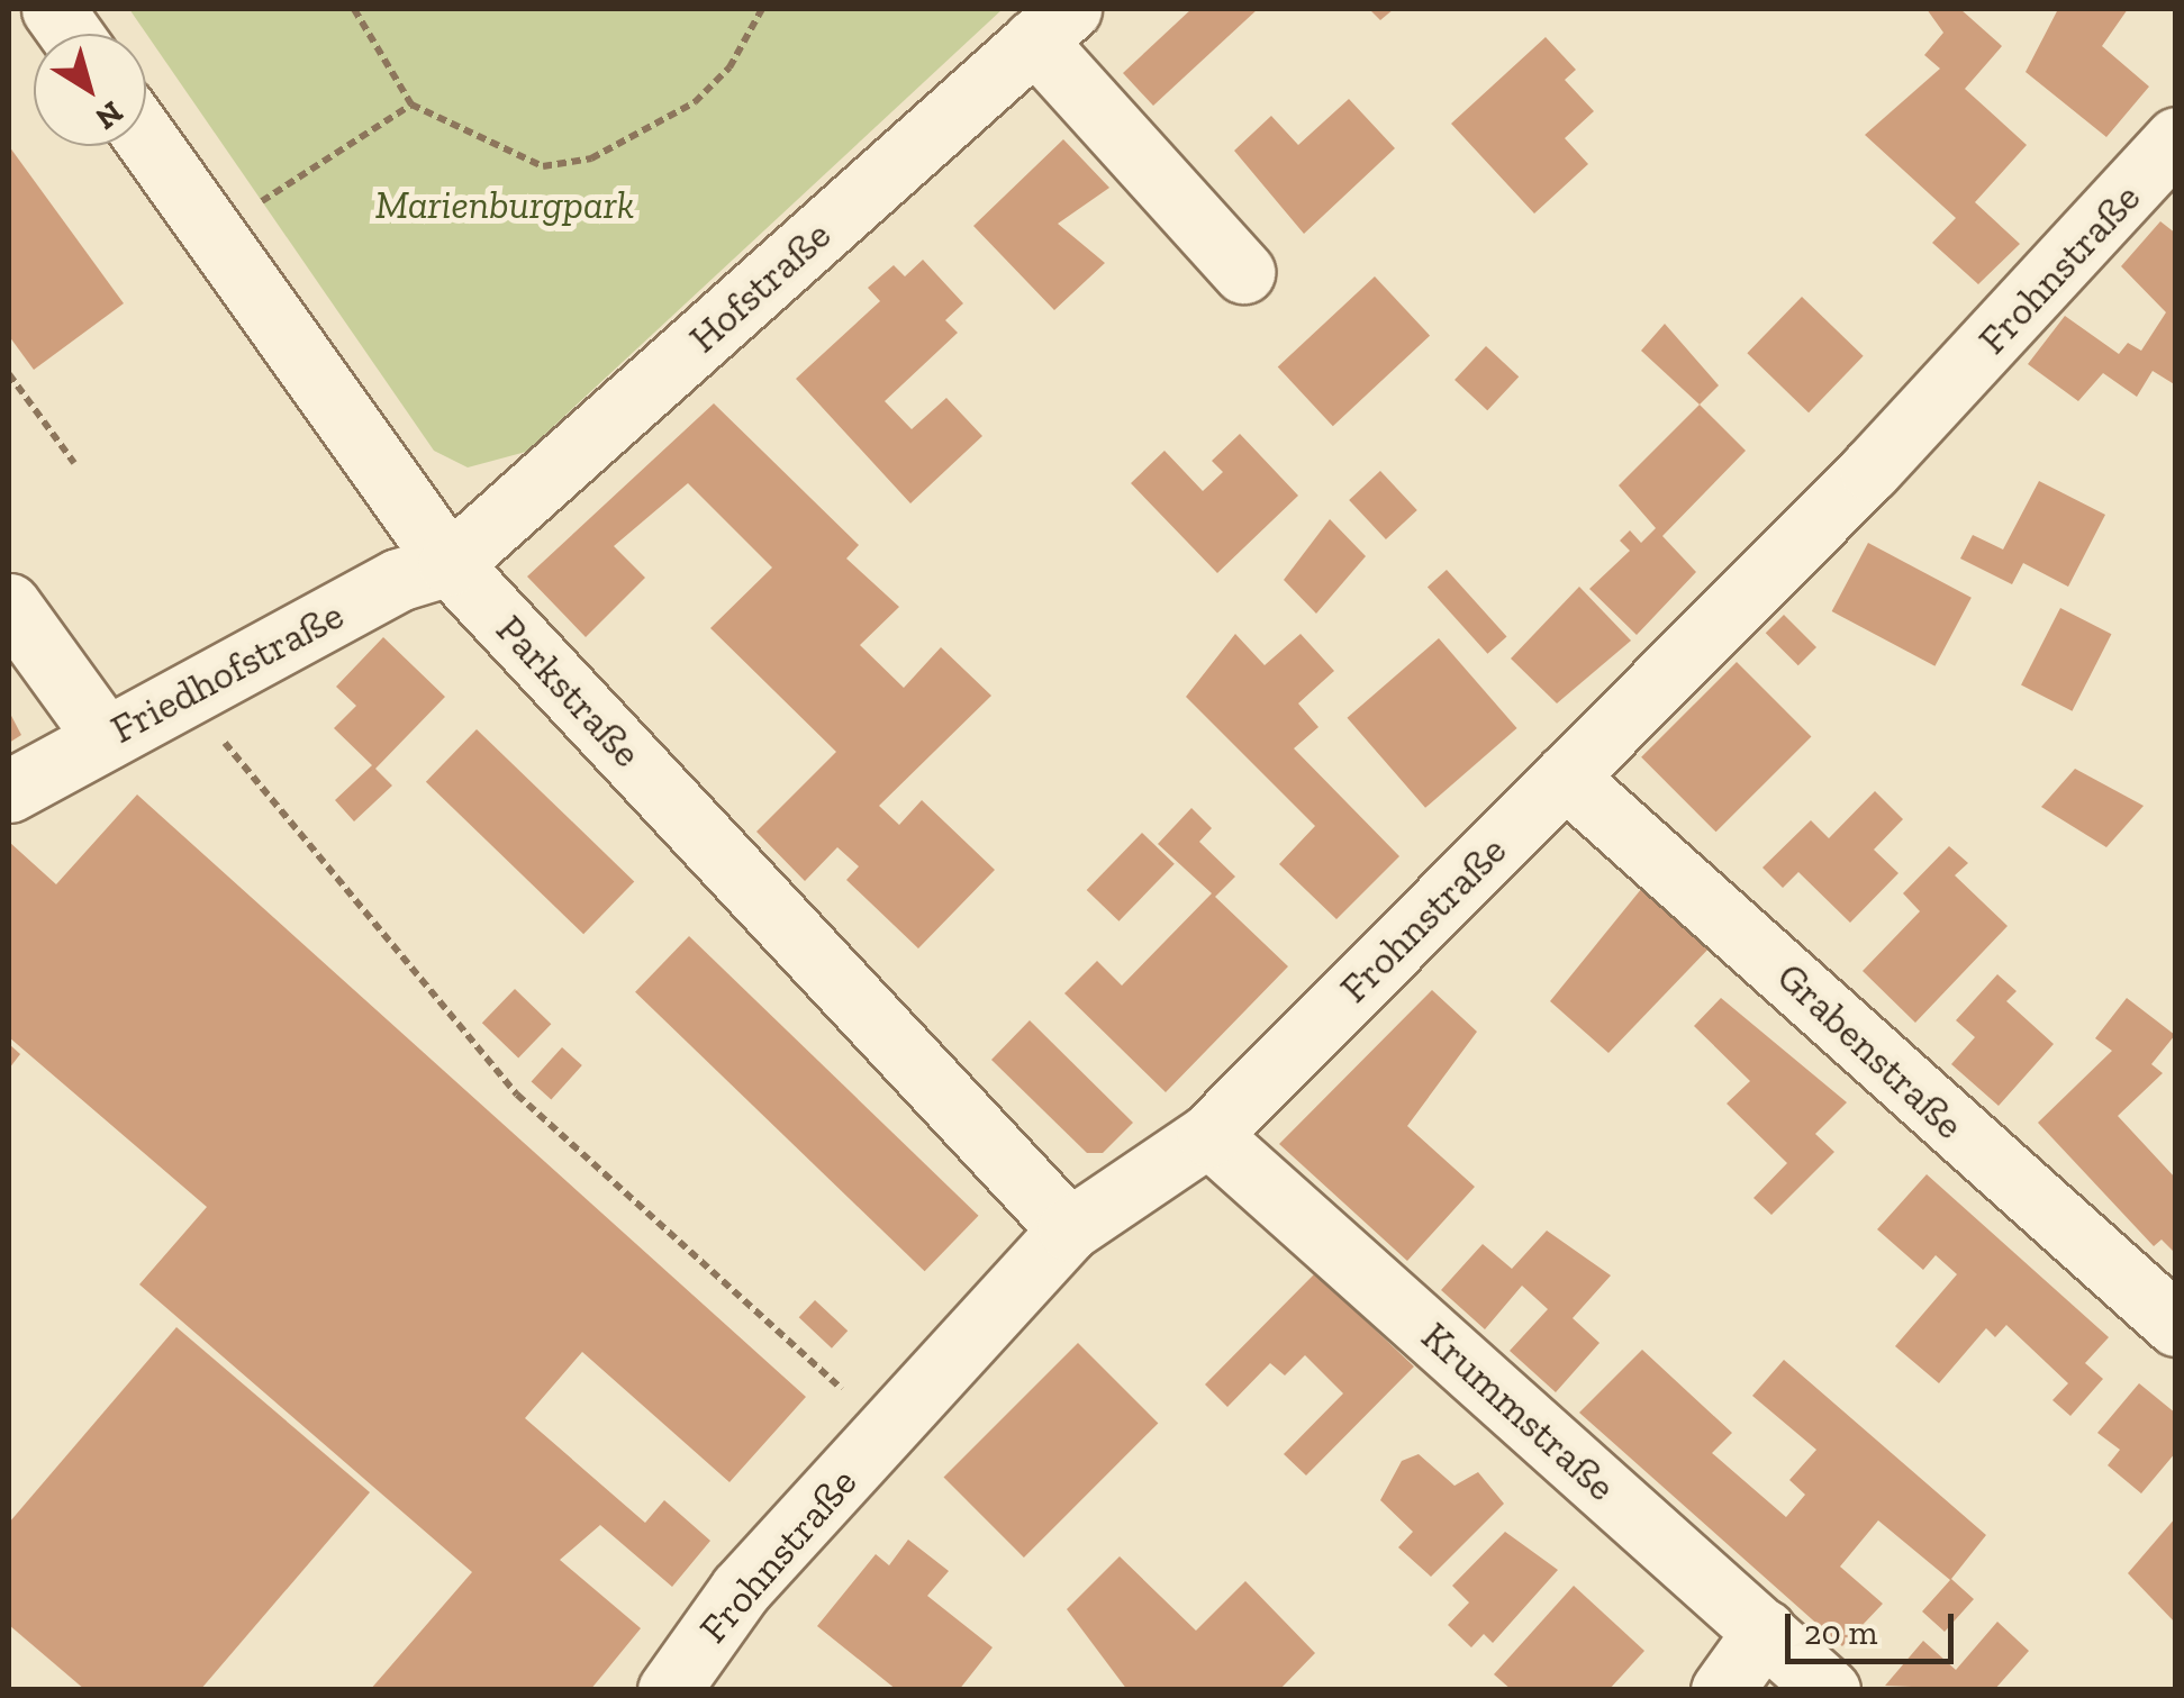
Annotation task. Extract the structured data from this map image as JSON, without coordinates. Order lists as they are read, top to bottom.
{
  "streets": {
    "street": [
      "Frohnstraße",
      "Hofstraße",
      "Friedhofstraße",
      "Parkstraße",
      "Grabenstraße",
      "Krummstraße"
    ]
  },
  "crossings": [
    ["Frohnstraße", "Parkstraße"],
    ["Frohnstraße", "Grabenstraße"],
    ["Frohnstraße", "Krummstraße"],
    ["Hofstraße", "Friedhofstraße"],
    ["Hofstraße", "Parkstraße"],
    ["Friedhofstraße", "Parkstraße"]
  ],
  "parks": ["Marienburgpark"],
  "scale_bar": "20 m",
  "north": "bottom right"
}
